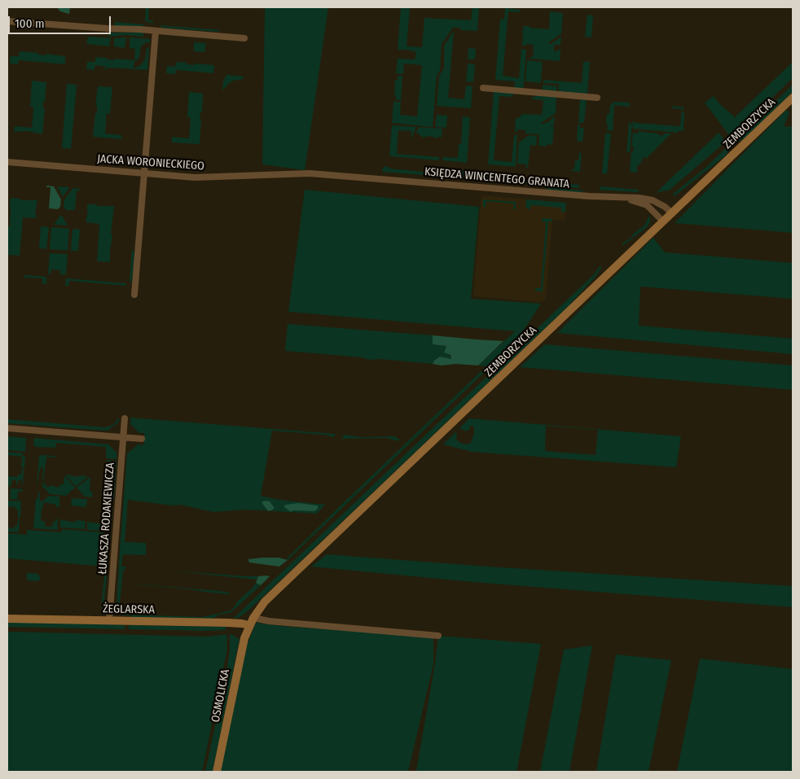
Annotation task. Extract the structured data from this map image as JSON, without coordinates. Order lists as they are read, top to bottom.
{
  "streets": {
    "street": [
      "ZEMBORZYCKA",
      "JACKA WORONIECKIEGO",
      "KSIĘDZA WINCENTEGO GRANATA",
      "ŁUKASZA RODAKIEWICZA",
      "ŻEGLARSKA",
      "OSMOLICKA"
    ]
  },
  "crossings": [
    ["ZEMBORZYCKA", "KSIĘDZA WINCENTEGO GRANATA"],
    ["ZEMBORZYCKA", "ŻEGLARSKA"],
    ["ZEMBORZYCKA", "OSMOLICKA"],
    ["JACKA WORONIECKIEGO", "KSIĘDZA WINCENTEGO GRANATA"],
    ["ŁUKASZA RODAKIEWICZA", "ŻEGLARSKA"],
    ["ŻEGLARSKA", "OSMOLICKA"]
  ],
  "scale_bar": "100 m"
}
